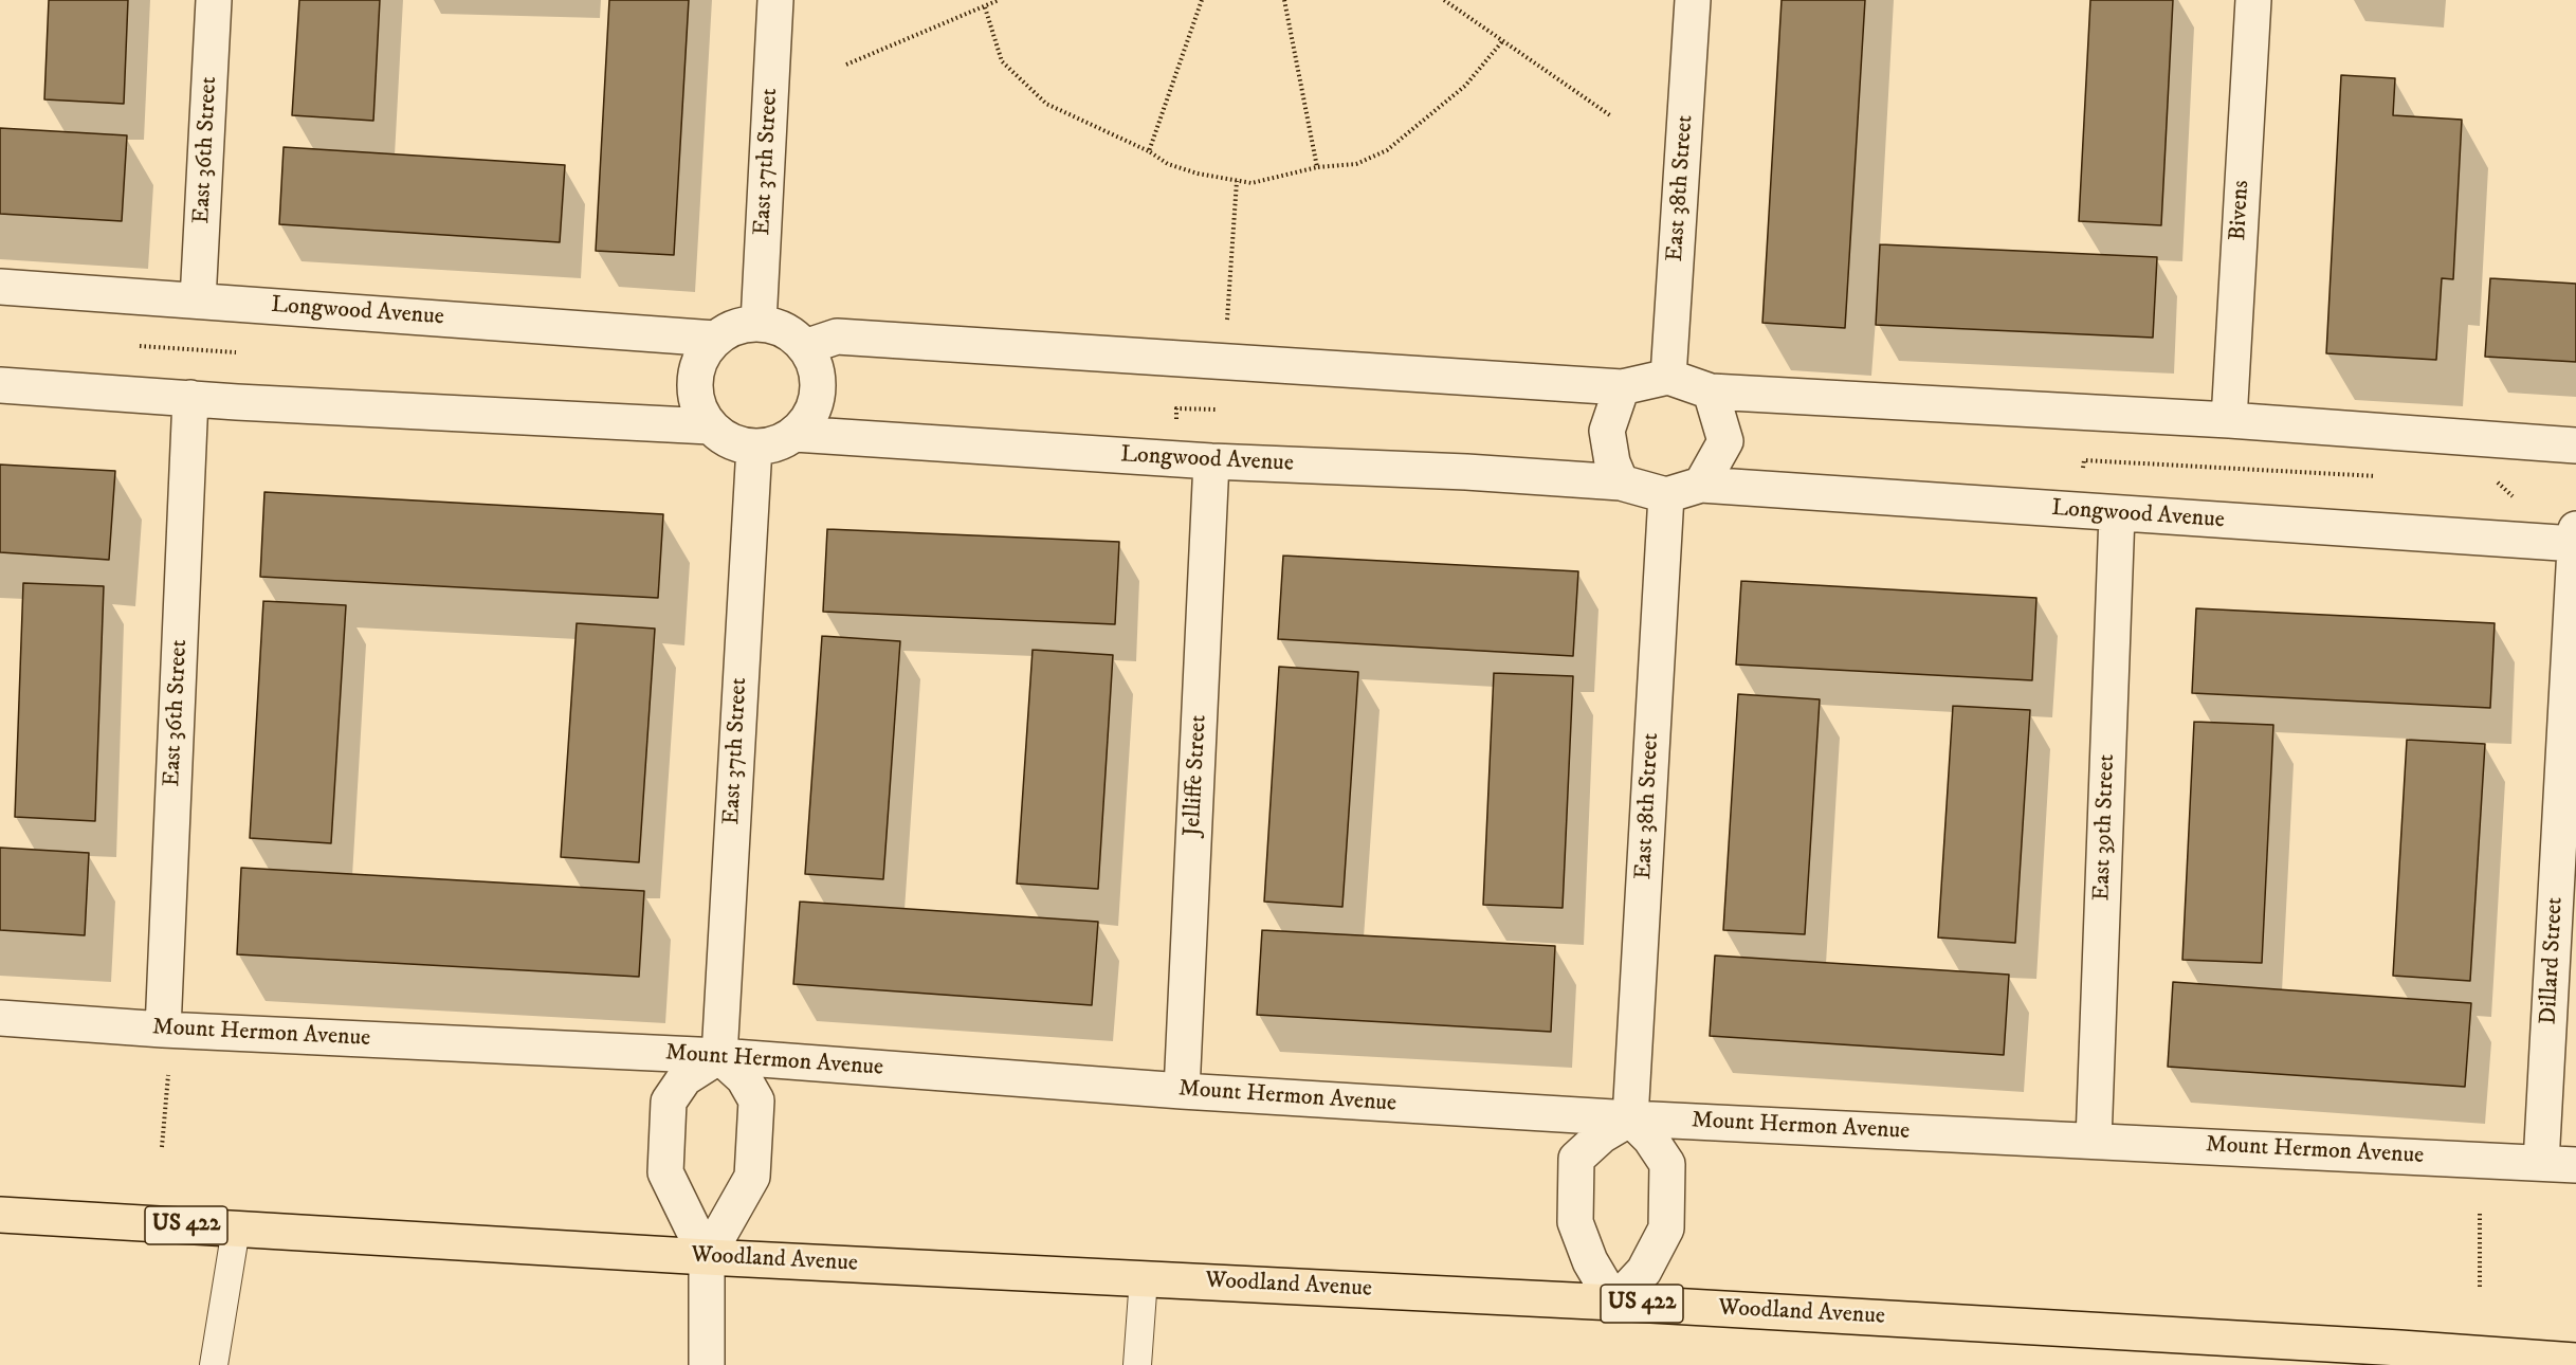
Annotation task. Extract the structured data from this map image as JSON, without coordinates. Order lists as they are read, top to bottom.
{
  "streets": {
    "main road": ["US 422", "Woodland Avenue"],
    "street": [
      "East 36th Street",
      "East 37th Street",
      "East 38th Street",
      "Bivens",
      "Longwood Avenue",
      "Jelliffe Street",
      "East 39th Street",
      "Dillard Street",
      "Mount Hermon Avenue"
    ]
  },
  "crossings": [
    ["East 36th Street", "Longwood Avenue"],
    ["East 36th Street", "Mount Hermon Avenue"],
    ["East 37th Street", "Longwood Avenue"],
    ["East 37th Street", "Mount Hermon Avenue"],
    ["East 38th Street", "Longwood Avenue"],
    ["East 38th Street", "Mount Hermon Avenue"],
    ["Longwood Avenue", "Jelliffe Street"],
    ["Longwood Avenue", "East 39th Street"],
    ["Longwood Avenue", "Dillard Street"],
    ["Jelliffe Street", "Mount Hermon Avenue"],
    ["East 39th Street", "Mount Hermon Avenue"],
    ["Dillard Street", "Mount Hermon Avenue"]
  ]
}
